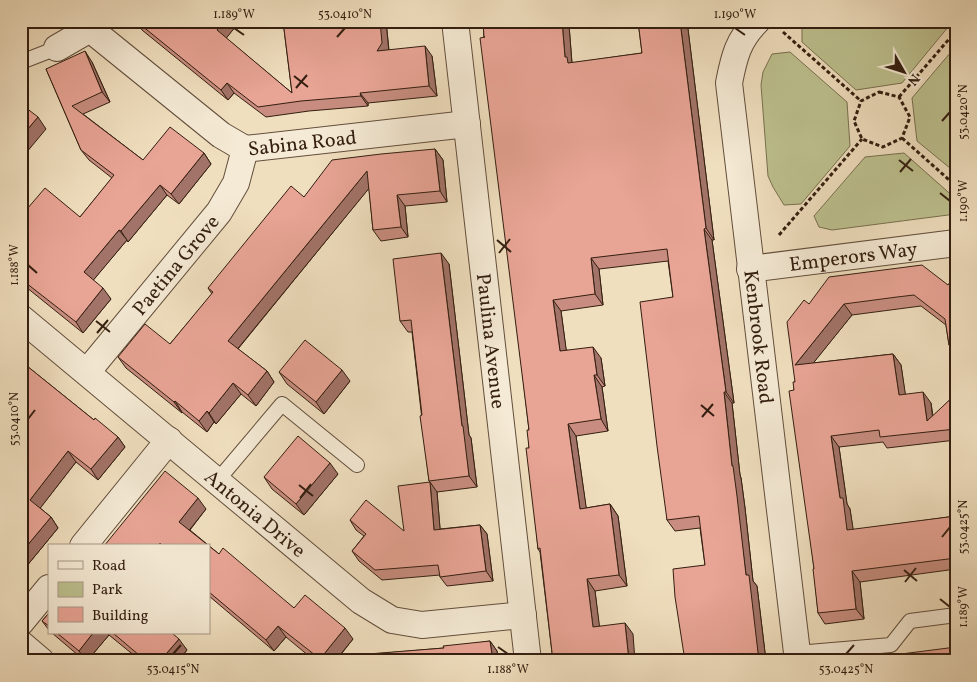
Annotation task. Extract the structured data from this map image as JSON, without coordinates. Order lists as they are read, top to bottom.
{
  "streets": {
    "street": [
      "Sabina Road",
      "Emperors Way",
      "Paetina Grove",
      "Kenbrook Road",
      "Paulina Avenue",
      "Antonia Drive"
    ]
  },
  "crossings": [
    ["Sabina Road", "Paetina Grove"],
    ["Sabina Road", "Paulina Avenue"],
    ["Emperors Way", "Kenbrook Road"],
    ["Paetina Grove", "Antonia Drive"],
    ["Paulina Avenue", "Antonia Drive"]
  ],
  "legend": ["Road", "Park", "Building"],
  "north": "bottom right",
  "coordinates": [
    "1.189°W",
    "53.0410°N",
    "1.190°W",
    "53.0420°N",
    "1.188°W",
    "53.0425°N",
    "53.0415°N"
  ]
}
